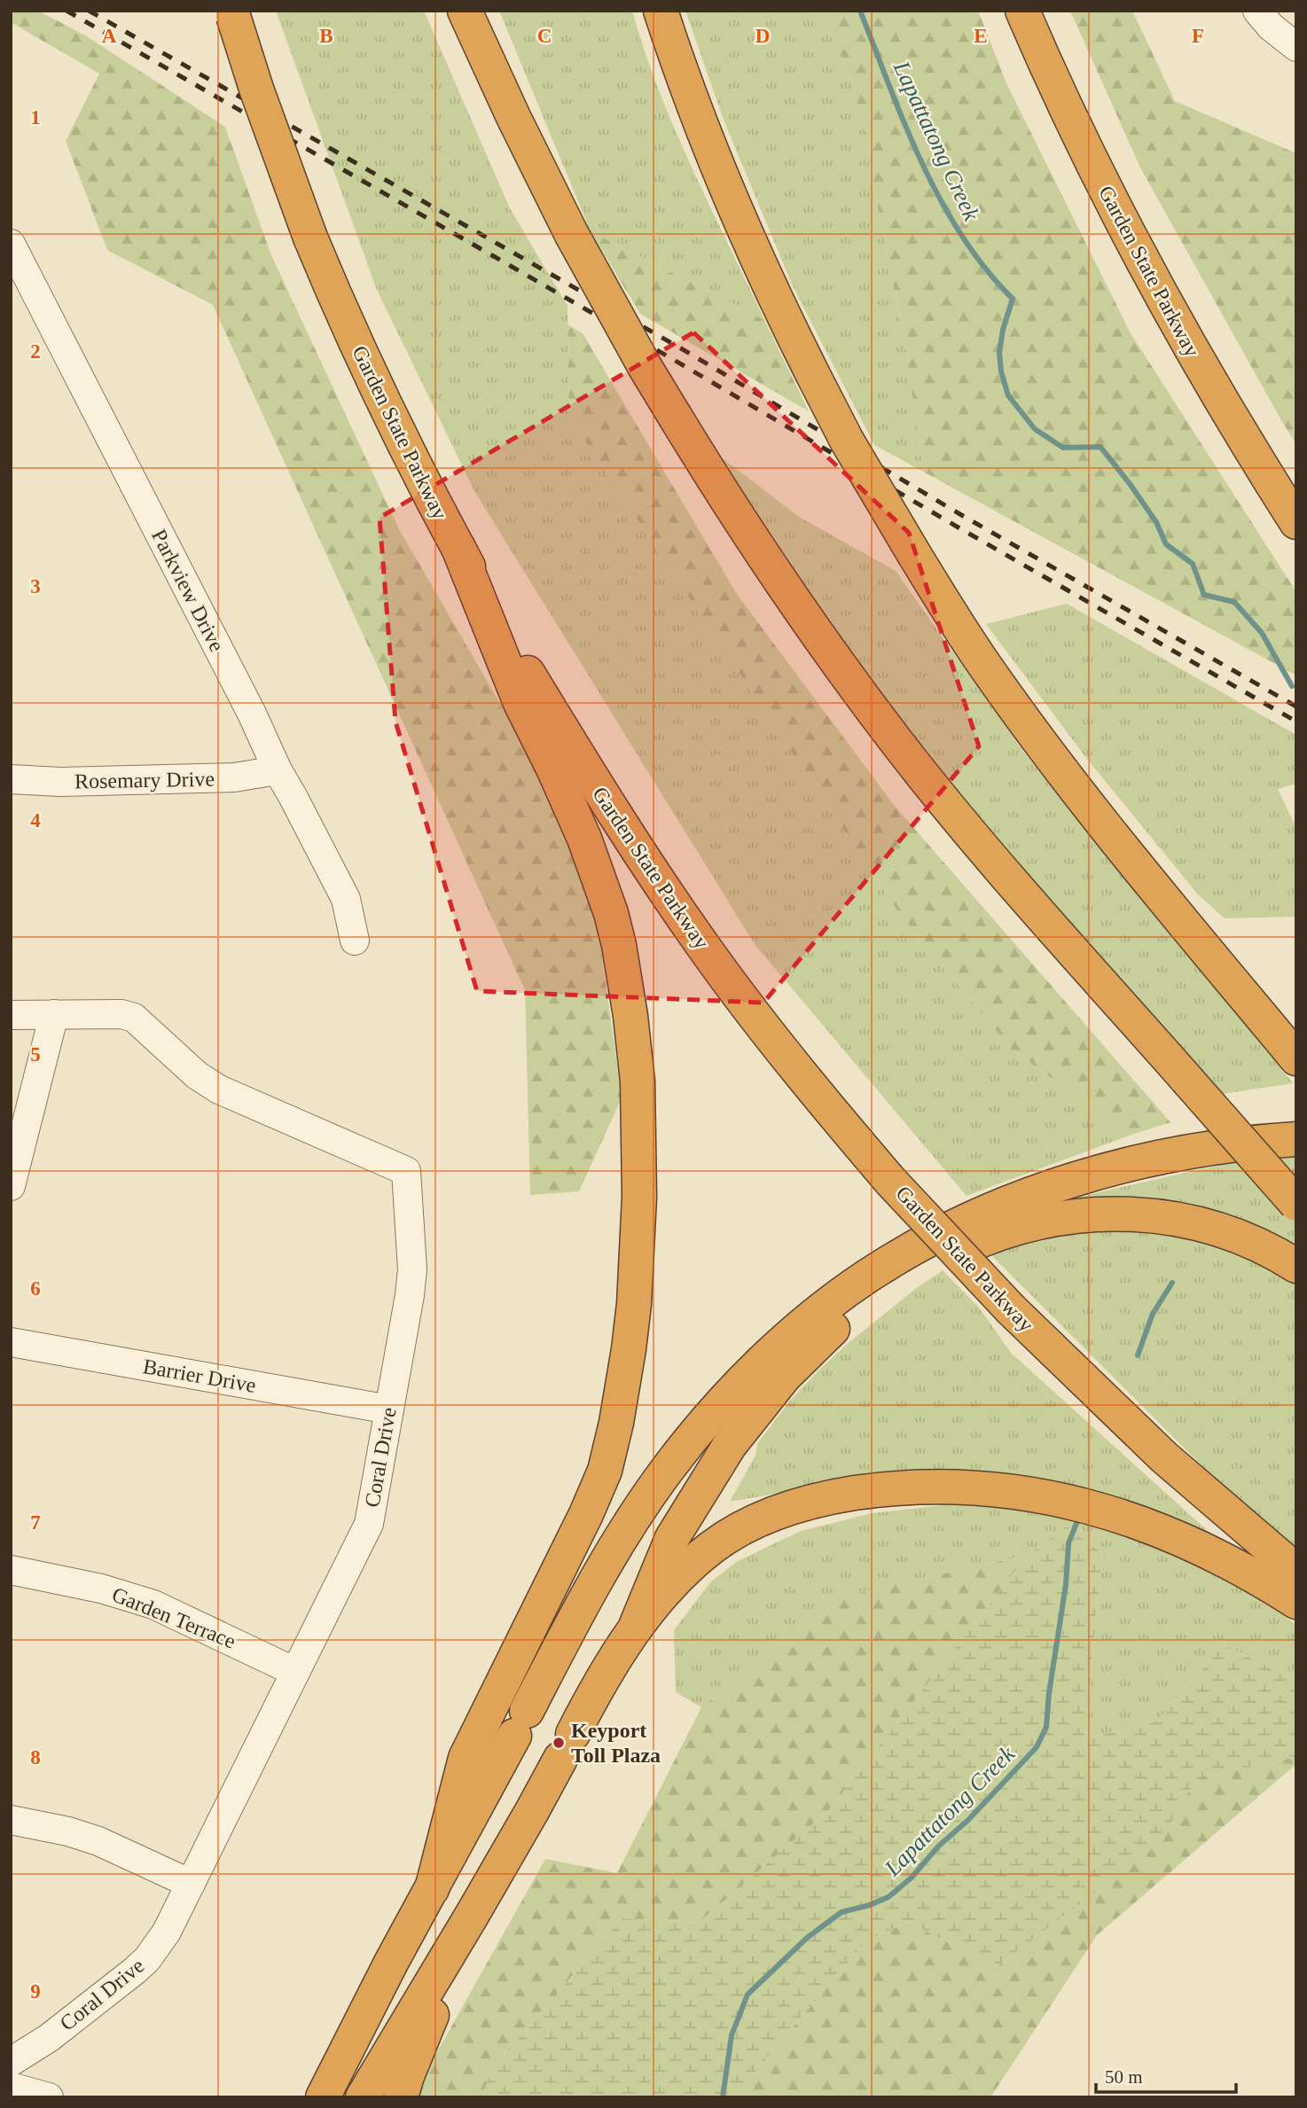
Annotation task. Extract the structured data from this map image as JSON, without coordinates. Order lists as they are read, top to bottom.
{
  "streets": {
    "highway": ["Garden State Parkway"],
    "street": [
      "Parkview Drive",
      "Rosemary Drive",
      "Barrier Drive",
      "Coral Drive",
      "Garden Terrace"
    ]
  },
  "crossings": [
    ["Parkview Drive", "Rosemary Drive"],
    ["Barrier Drive", "Coral Drive"],
    ["Coral Drive", "Garden Terrace"]
  ],
  "water": ["Lapattatong Creek"],
  "places": ["Keyport Toll Plaza"],
  "scale_bar": "50 m",
  "grid": {
    "columns": [
      "A",
      "B",
      "C",
      "D",
      "E",
      "F"
    ],
    "rows": [
      "1",
      "2",
      "3",
      "4",
      "5",
      "6",
      "7",
      "8",
      "9"
    ]
  }
}
